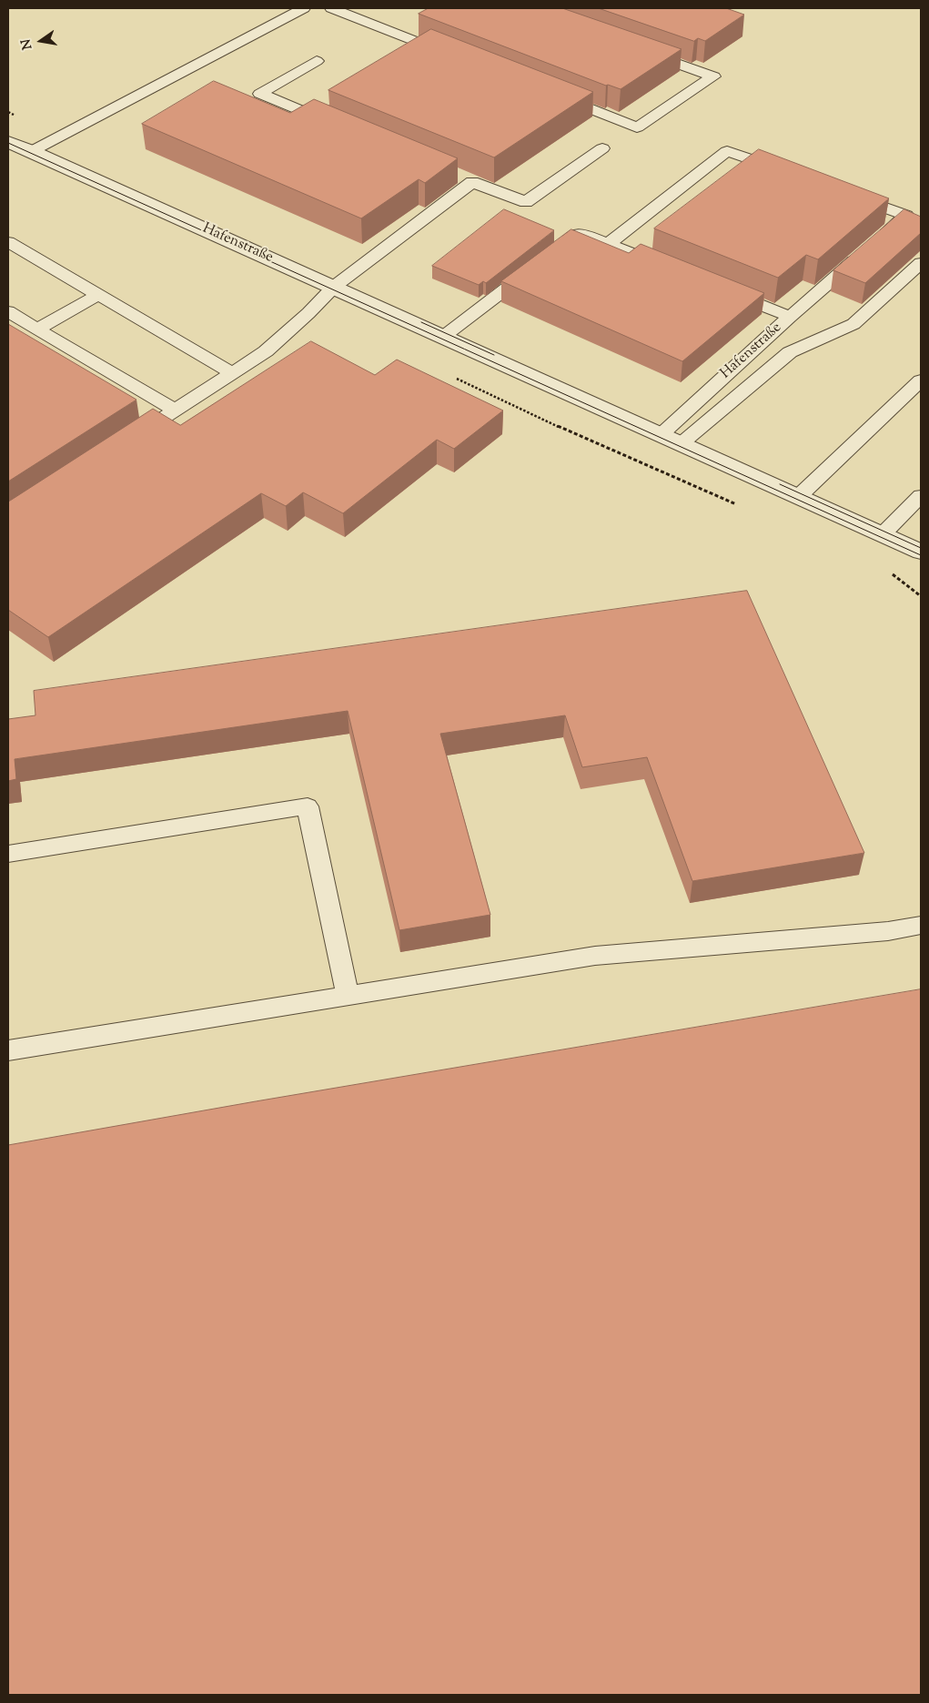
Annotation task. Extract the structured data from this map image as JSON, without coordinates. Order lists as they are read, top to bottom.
{
  "streets": {
    "street": ["Hafenstraße"]
  },
  "north": "left"
}
